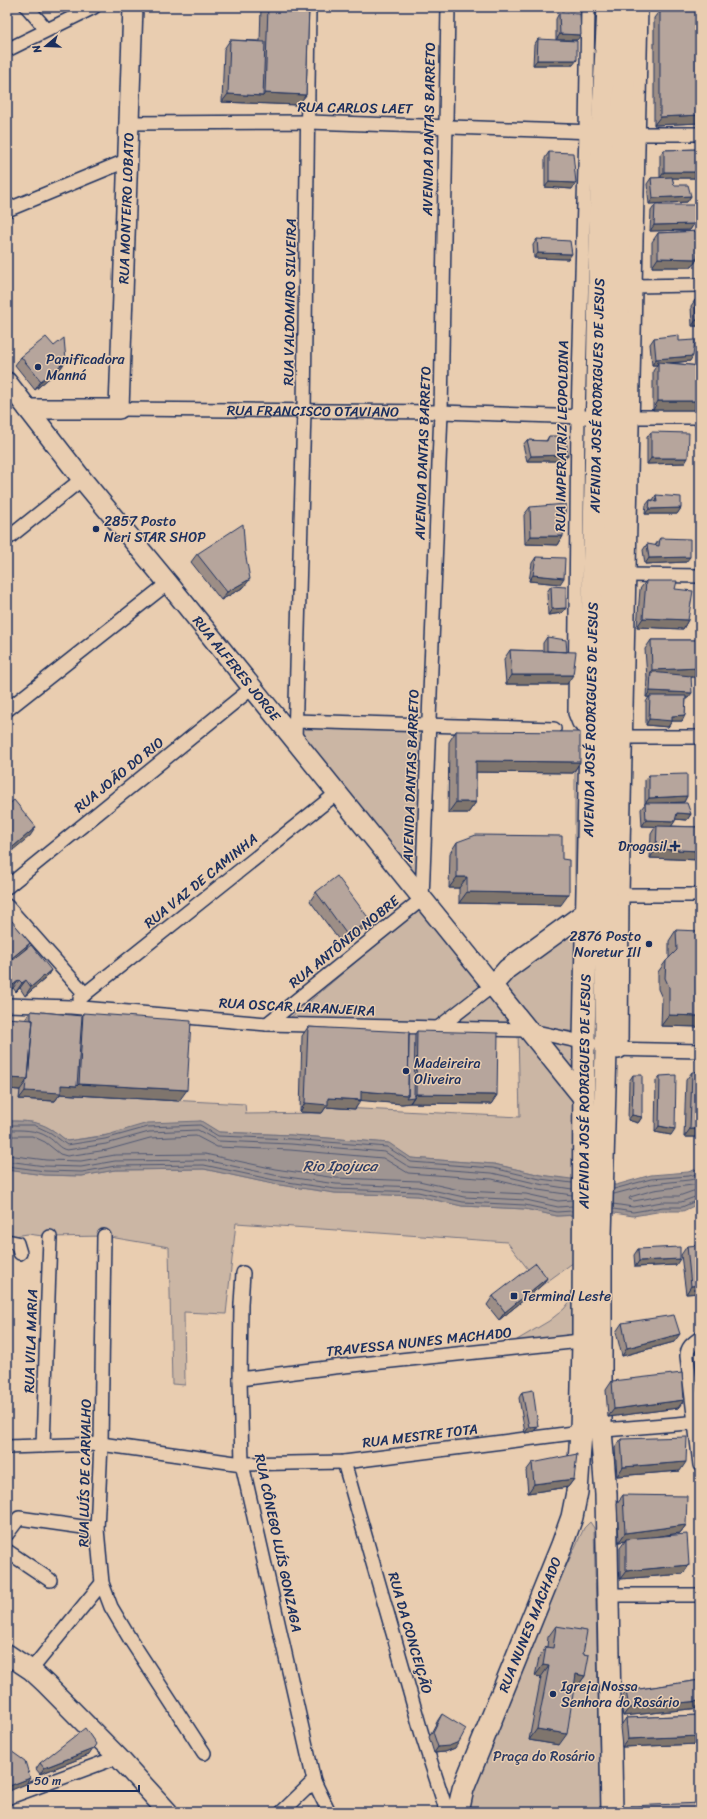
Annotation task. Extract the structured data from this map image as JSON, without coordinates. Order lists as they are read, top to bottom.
{
  "streets": {
    "main road": ["AVENIDA JOSÉ RODRIGUES DE JESUS", "RUA NUNES MACHADO"],
    "street": [
      "RUA CARLOS LAET",
      "AVENIDA DANTAS BARRETO",
      "RUA MONTEIRO LOBATO",
      "RUA VALDOMIRO SILVEIRA",
      "RUA FRANCISCO OTAVIANO",
      "RUA ALFERES JORGE",
      "RUA JOÃO DO RIO",
      "RUA VAZ DE CAMINHA",
      "RUA ANTÔNIO NOBRE",
      "RUA OSCAR LARANJEIRA",
      "RUA VILA MARIA",
      "TRAVESSA NUNES MACHADO",
      "RUA MESTRE TOTA",
      "RUA LUÍS DE CARVALHO",
      "RUA CÔNEGO LUÍS GONZAGA",
      "RUA DA CONCEIÇÃO"
    ]
  },
  "crossings": [
    ["RUA CARLOS LAET", "AVENIDA DANTAS BARRETO"],
    ["RUA CARLOS LAET", "RUA MONTEIRO LOBATO"],
    ["RUA CARLOS LAET", "RUA VALDOMIRO SILVEIRA"],
    ["RUA CARLOS LAET", "AVENIDA JOSÉ RODRIGUES DE JESUS"],
    ["AVENIDA DANTAS BARRETO", "RUA FRANCISCO OTAVIANO"],
    ["AVENIDA DANTAS BARRETO", "RUA ALFERES JORGE"],
    ["AVENIDA DANTAS BARRETO", "RUA ANTÔNIO NOBRE"],
    ["RUA MONTEIRO LOBATO", "RUA FRANCISCO OTAVIANO"],
    ["RUA VALDOMIRO SILVEIRA", "RUA FRANCISCO OTAVIANO"],
    ["RUA VALDOMIRO SILVEIRA", "RUA ALFERES JORGE"],
    ["AVENIDA JOSÉ RODRIGUES DE JESUS", "RUA FRANCISCO OTAVIANO"],
    ["AVENIDA JOSÉ RODRIGUES DE JESUS", "RUA ALFERES JORGE"],
    ["AVENIDA JOSÉ RODRIGUES DE JESUS", "RUA OSCAR LARANJEIRA"],
    ["AVENIDA JOSÉ RODRIGUES DE JESUS", "TRAVESSA NUNES MACHADO"],
    ["AVENIDA JOSÉ RODRIGUES DE JESUS", "RUA MESTRE TOTA"],
    ["AVENIDA JOSÉ RODRIGUES DE JESUS", "RUA NUNES MACHADO"],
    ["RUA FRANCISCO OTAVIANO", "RUA ALFERES JORGE"],
    ["RUA ALFERES JORGE", "RUA JOÃO DO RIO"],
    ["RUA ALFERES JORGE", "RUA VAZ DE CAMINHA"],
    ["RUA ALFERES JORGE", "RUA ANTÔNIO NOBRE"],
    ["RUA ALFERES JORGE", "RUA OSCAR LARANJEIRA"],
    ["RUA VAZ DE CAMINHA", "RUA OSCAR LARANJEIRA"],
    ["RUA ANTÔNIO NOBRE", "RUA OSCAR LARANJEIRA"],
    ["RUA VILA MARIA", "RUA MESTRE TOTA"],
    ["TRAVESSA NUNES MACHADO", "RUA CÔNEGO LUÍS GONZAGA"],
    ["RUA MESTRE TOTA", "RUA LUÍS DE CARVALHO"],
    ["RUA MESTRE TOTA", "RUA CÔNEGO LUÍS GONZAGA"],
    ["RUA MESTRE TOTA", "RUA NUNES MACHADO"],
    ["RUA MESTRE TOTA", "RUA DA CONCEIÇÃO"]
  ],
  "water": ["Rio Ipojuca"],
  "parks": ["Praça do Rosário"],
  "places": {
    "other": [
      "Panificadora Manná",
      "2857 Posto Neri STAR SHOP",
      "2876 Posto Noretur III",
      "Madeireira Oliveira",
      "Igreja Nossa Senhora do Rosário"
    ],
    "health": ["Drogasil"],
    "transit": ["Terminal Leste"]
  },
  "scale_bar": "50 m",
  "north": "left"
}
